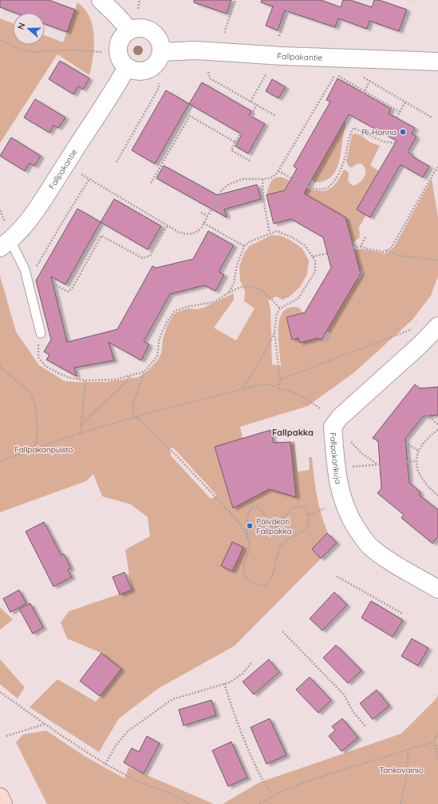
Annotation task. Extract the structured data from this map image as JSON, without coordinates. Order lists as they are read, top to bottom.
{
  "streets": {
    "street": ["Fallpakantie", "Fallpakankuja"]
  },
  "districts": ["Fallpakka"],
  "parks": ["Fallpakanpuisto", "Tankovainio"],
  "places": ["Ri-Hanna", "Päiväkoti Fallpakka"],
  "north": "left"
}
